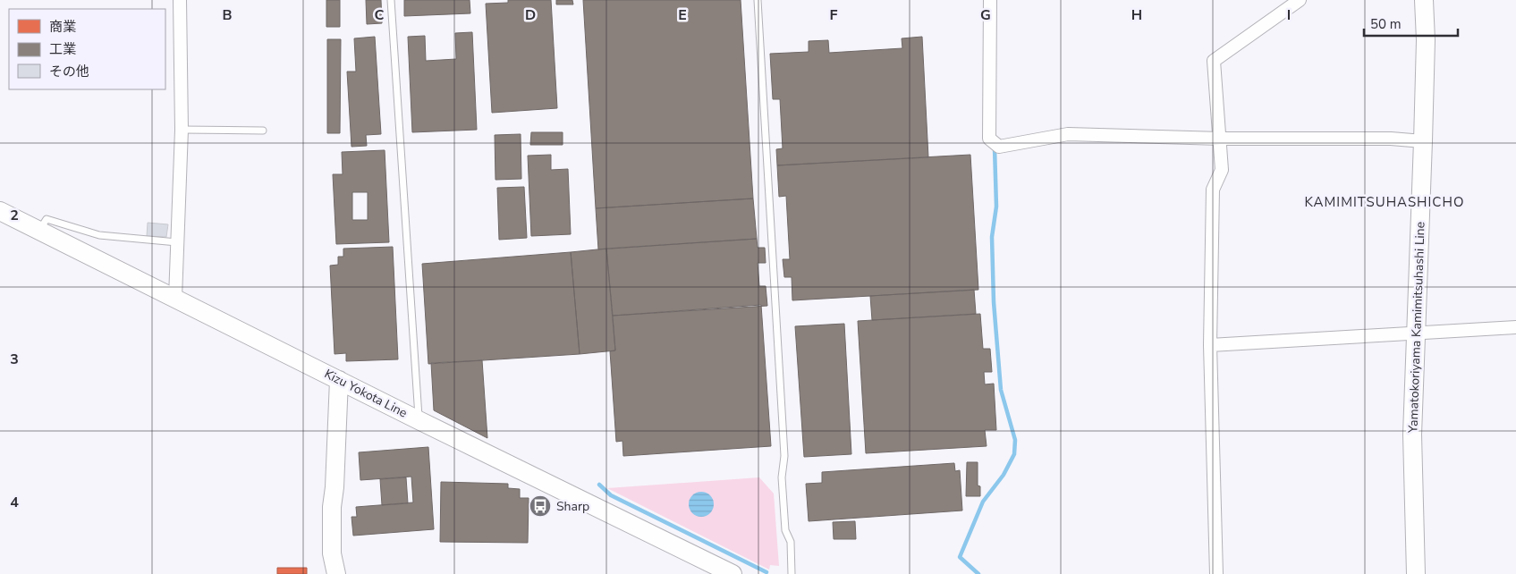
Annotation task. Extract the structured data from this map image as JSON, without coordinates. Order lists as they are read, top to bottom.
{
  "streets": {
    "main road": ["Yamatokoriyama Kamimitsuhashi Line", "Kizu Yokota Line"]
  },
  "districts": ["KAMIMITSUHASHICHO"],
  "places": {
    "bus stop": ["Sharp"]
  },
  "legend": ["商業", "工業", "その他"],
  "scale_bar": "50 m",
  "grid": {
    "columns": [
      "B",
      "C",
      "D",
      "E",
      "F",
      "G",
      "H",
      "I"
    ],
    "rows": ["2", "3", "4"]
  }
}
